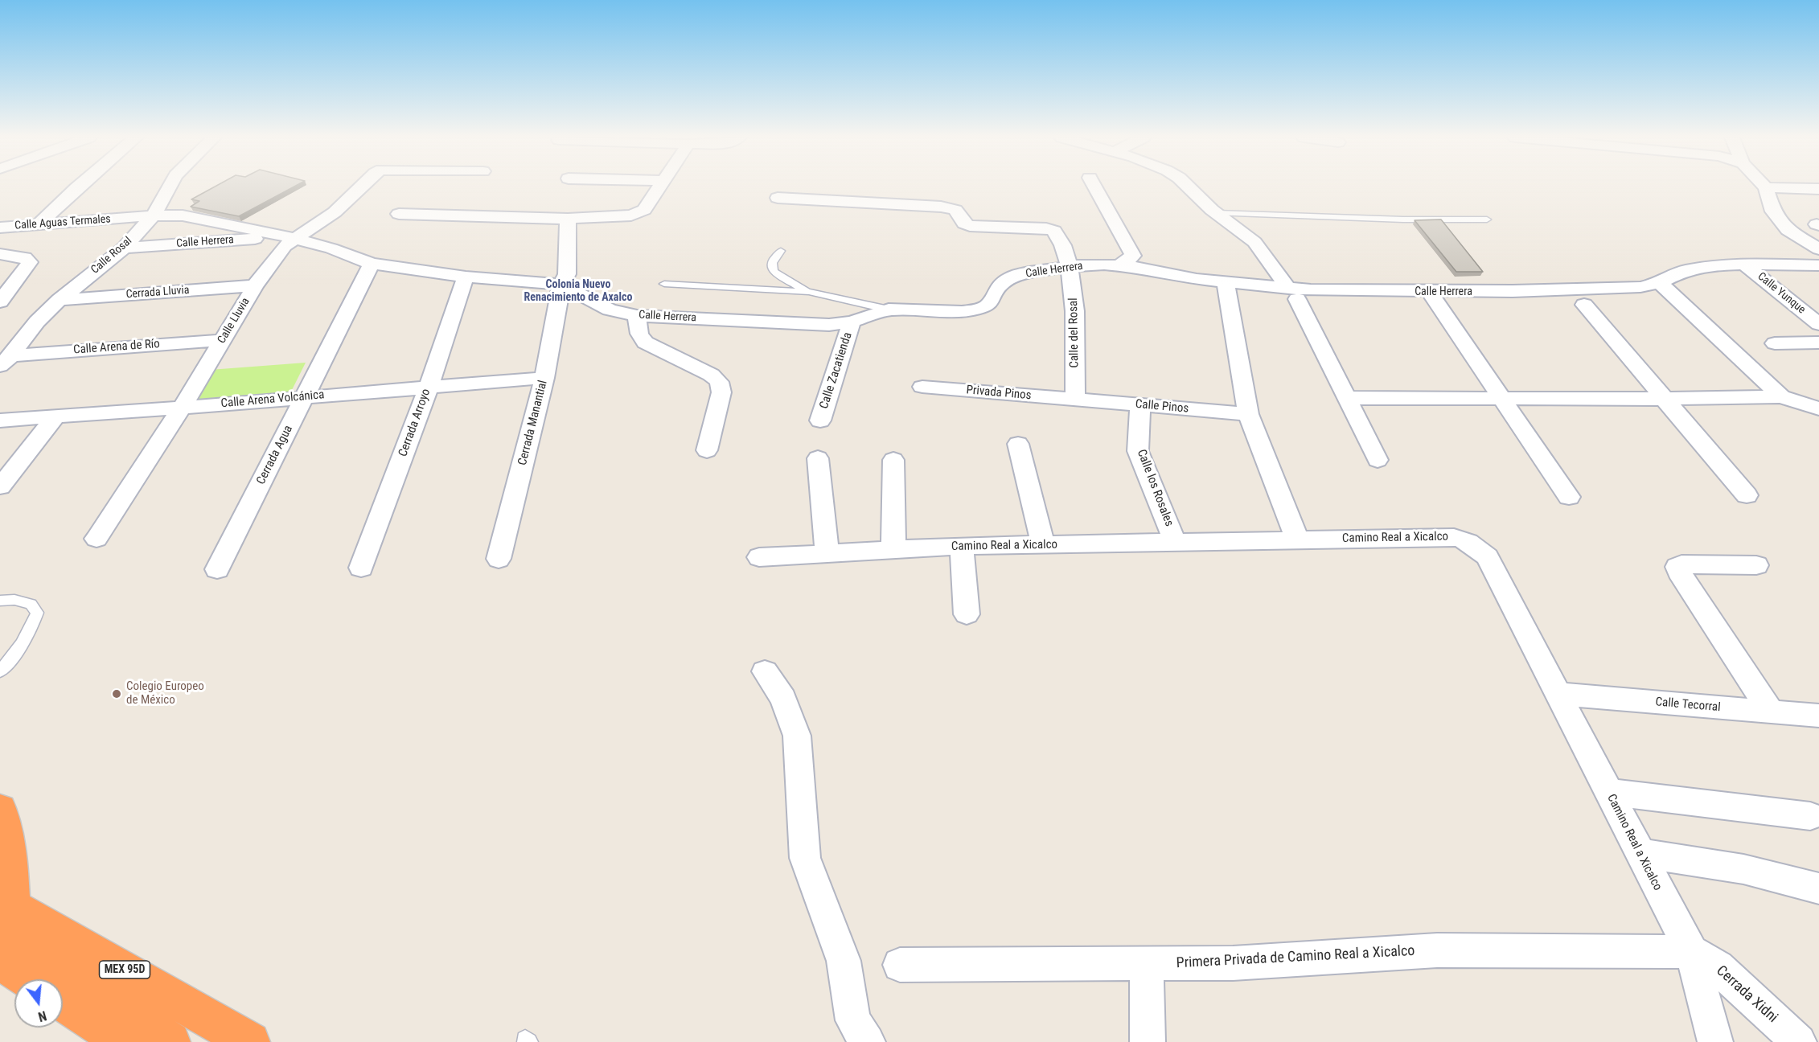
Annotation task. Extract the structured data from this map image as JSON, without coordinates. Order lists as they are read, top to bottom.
{
  "streets": {
    "highway": ["MEX 95D"],
    "street": [
      "Calle Aguas Termales",
      "Calle Herrera",
      "Calle Rosal",
      "Cerrada Lluvia",
      "Calle Yunque",
      "Calle Lluvia",
      "Calle del Rosal",
      "Calle Arena de Río",
      "Calle Zacatienda",
      "Privada Pinos",
      "Calle Arena Volcánica",
      "Calle Pinos",
      "Cerrada Arroyo",
      "Cerrada Manantial",
      "Cerrada Agua",
      "Calle los Rosales",
      "Camino Real a Xicalco",
      "Calle Tecorral",
      "Primera Privada de Camino Real a Xicalco",
      "Cerrada Xidni"
    ]
  },
  "crossings": [
    ["Calle Aguas Termales", "Calle Herrera"],
    ["Calle Aguas Termales", "Calle Rosal"],
    ["Calle Herrera", "Calle Rosal"],
    ["Calle Herrera", "Calle Yunque"],
    ["Calle Herrera", "Calle Lluvia"],
    ["Calle Herrera", "Calle del Rosal"],
    ["Calle Herrera", "Calle Zacatienda"],
    ["Calle Herrera", "Cerrada Arroyo"],
    ["Calle Herrera", "Cerrada Manantial"],
    ["Calle Herrera", "Cerrada Agua"],
    ["Calle Rosal", "Cerrada Lluvia"],
    ["Calle Rosal", "Calle Arena de Río"],
    ["Cerrada Lluvia", "Calle Lluvia"],
    ["Calle Lluvia", "Calle Arena de Río"],
    ["Calle Lluvia", "Calle Arena Volcánica"],
    ["Calle del Rosal", "Privada Pinos"],
    ["Calle del Rosal", "Calle Pinos"],
    ["Privada Pinos", "Calle Pinos"],
    ["Calle Arena Volcánica", "Cerrada Arroyo"],
    ["Calle Arena Volcánica", "Cerrada Manantial"],
    ["Calle Arena Volcánica", "Cerrada Agua"],
    ["Calle Pinos", "Calle los Rosales"],
    ["Calle los Rosales", "Camino Real a Xicalco"],
    ["Camino Real a Xicalco", "Calle Tecorral"],
    ["Camino Real a Xicalco", "Primera Privada de Camino Real a Xicalco"],
    ["Camino Real a Xicalco", "Cerrada Xidni"],
    ["Primera Privada de Camino Real a Xicalco", "Cerrada Xidni"]
  ],
  "districts": ["Colonia Nuevo Renacimiento de Axalco"],
  "places": ["Colegio Europeo de México"],
  "north": "bottom"
}
